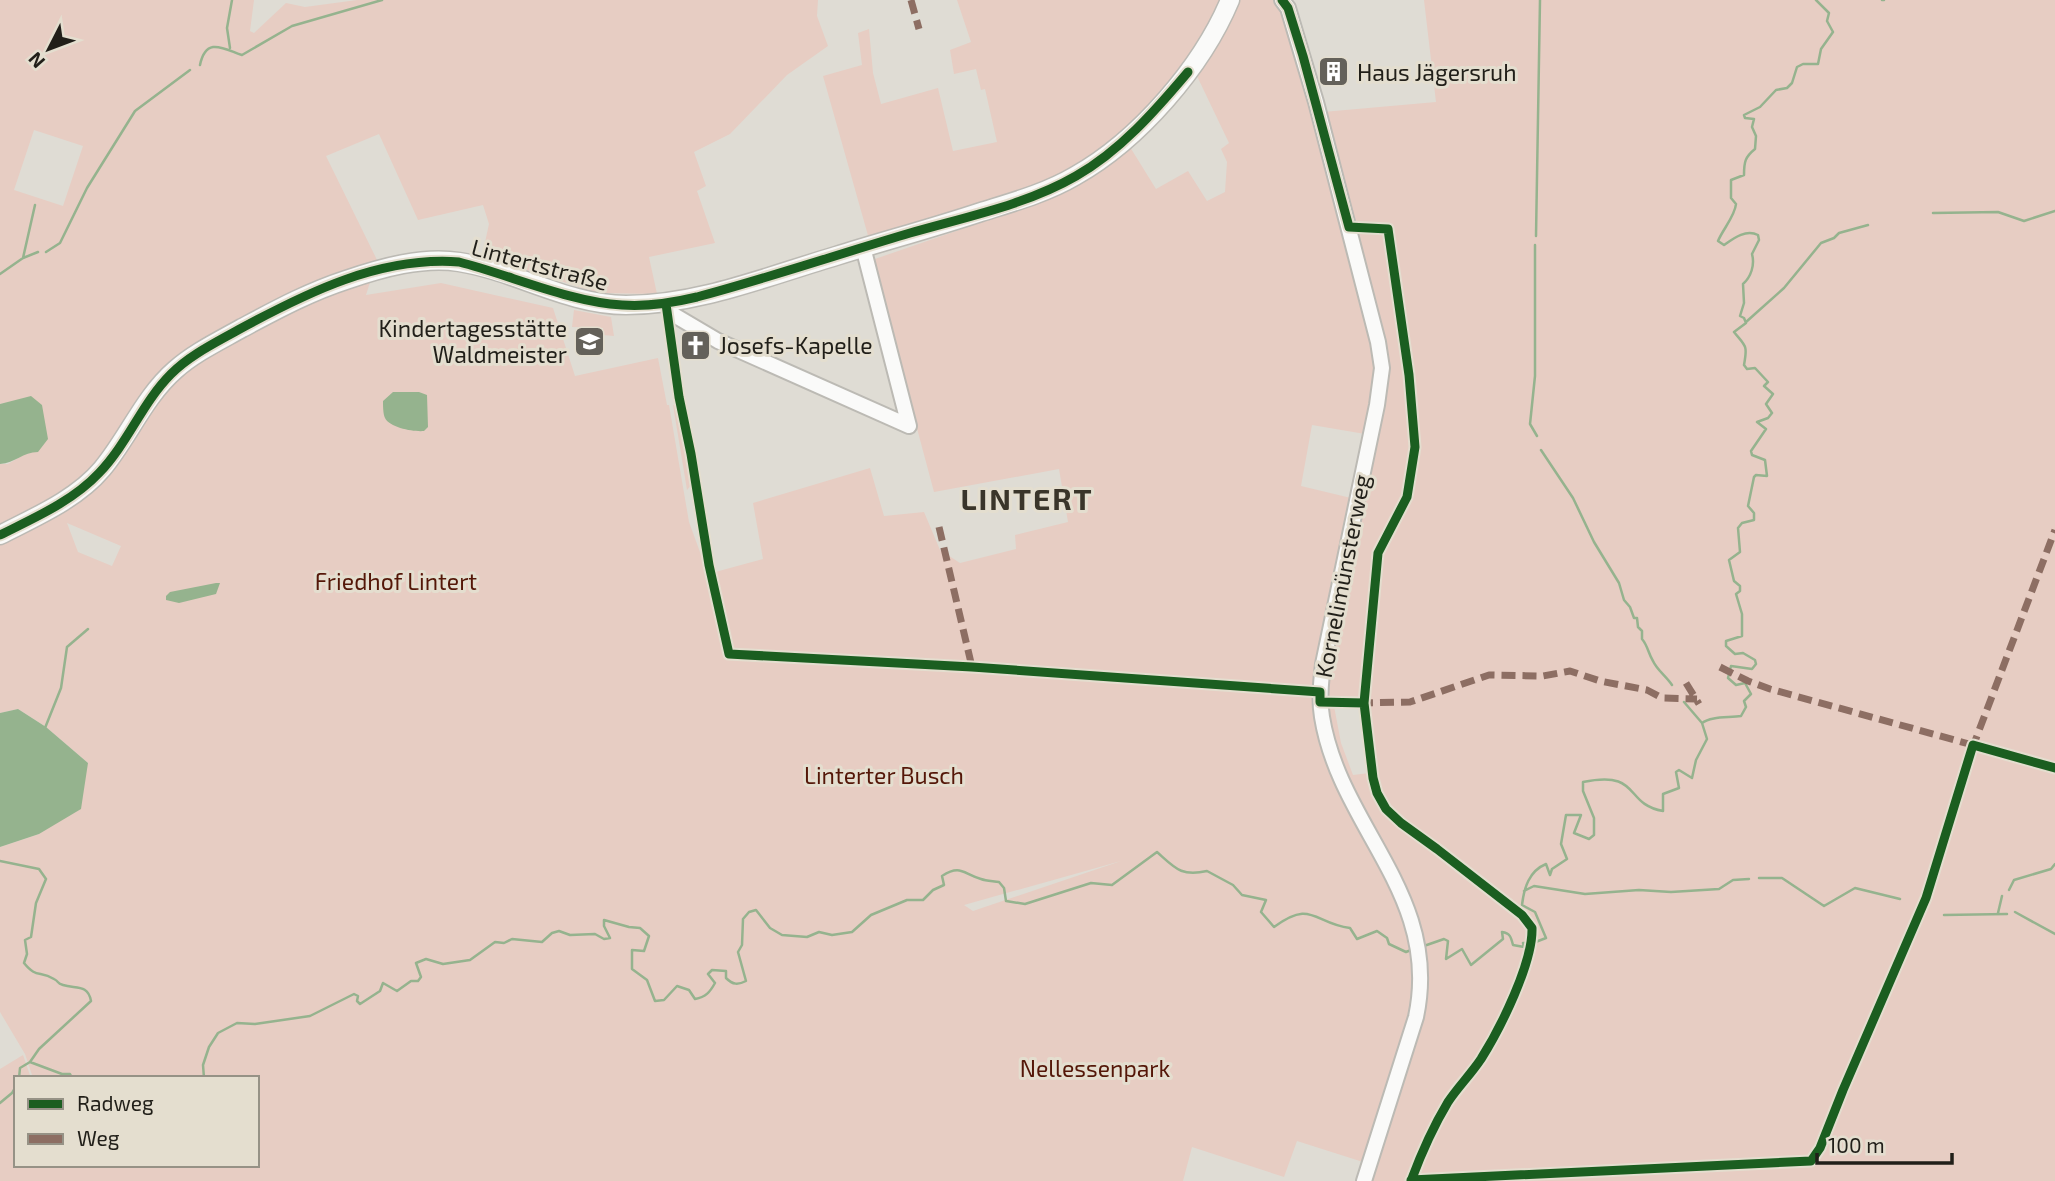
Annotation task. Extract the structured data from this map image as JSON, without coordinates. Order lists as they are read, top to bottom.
{
  "streets": {
    "main road": ["Lintertstraße"],
    "street": ["Kornelimünsterweg"]
  },
  "districts": ["LINTERT"],
  "parks": ["Friedhof Lintert", "Linterter Busch", "Nellessenpark"],
  "places": {
    "building": ["Haus Jägersruh"],
    "school or university": ["Kindertagesstätte Waldmeister"],
    "church": ["Josefs-Kapelle"]
  },
  "legend": ["Radweg", "Weg"],
  "scale_bar": "100 m",
  "north": "bottom left"
}
